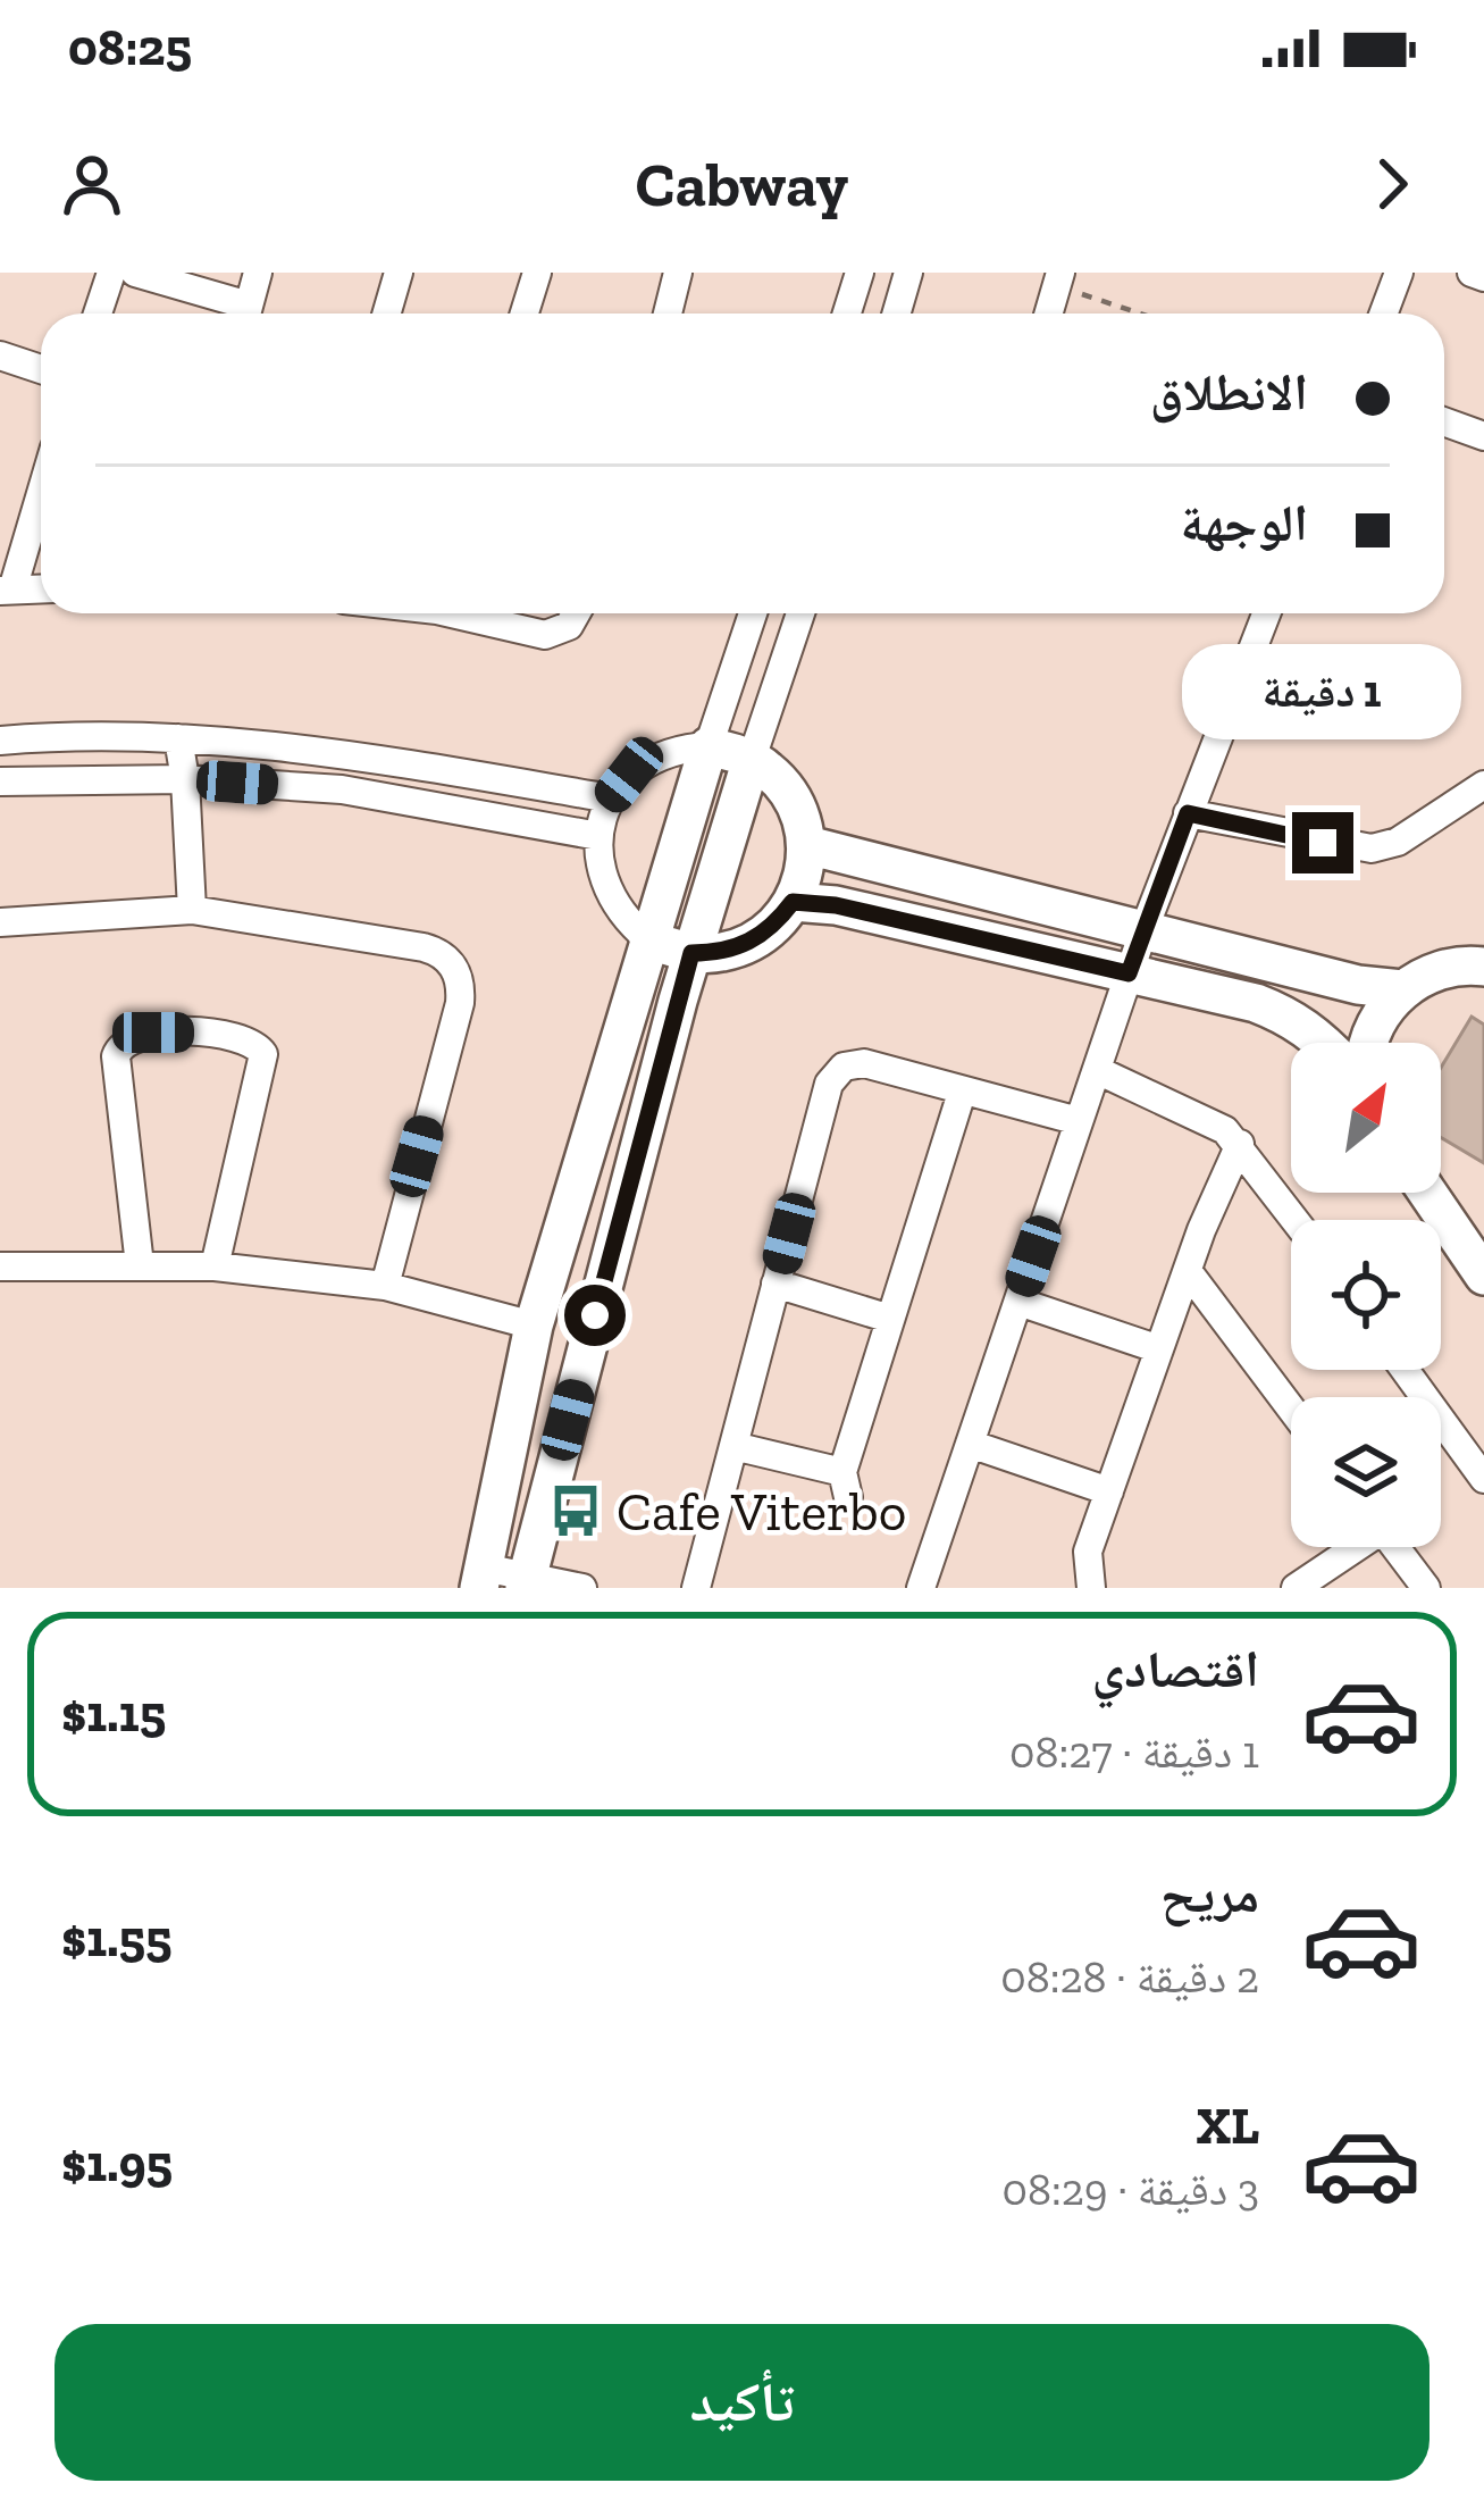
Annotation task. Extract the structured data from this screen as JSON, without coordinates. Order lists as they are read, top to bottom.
{
  "places": {
    "bus stop": ["Cafe Viterbo"]
  },
  "north": "top right",
  "page": {
    "status": "08:25",
    "header": "Cabway",
    "banner": ["الانطلاق", "الوجهة"],
    "bubble": "1 دقيقة",
    "list": [
      {
        "name": "اقتصادي",
        "note": "1 دقيقة · 08:27",
        "value": "$1.15"
      },
      {
        "name": "مريح",
        "note": "2 دقيقة · 08:28",
        "value": "$1.55"
      },
      {
        "name": "XL",
        "note": "3 دقيقة · 08:29",
        "value": "$1.95"
      }
    ],
    "buttons": "تأكيد"
  }
}
